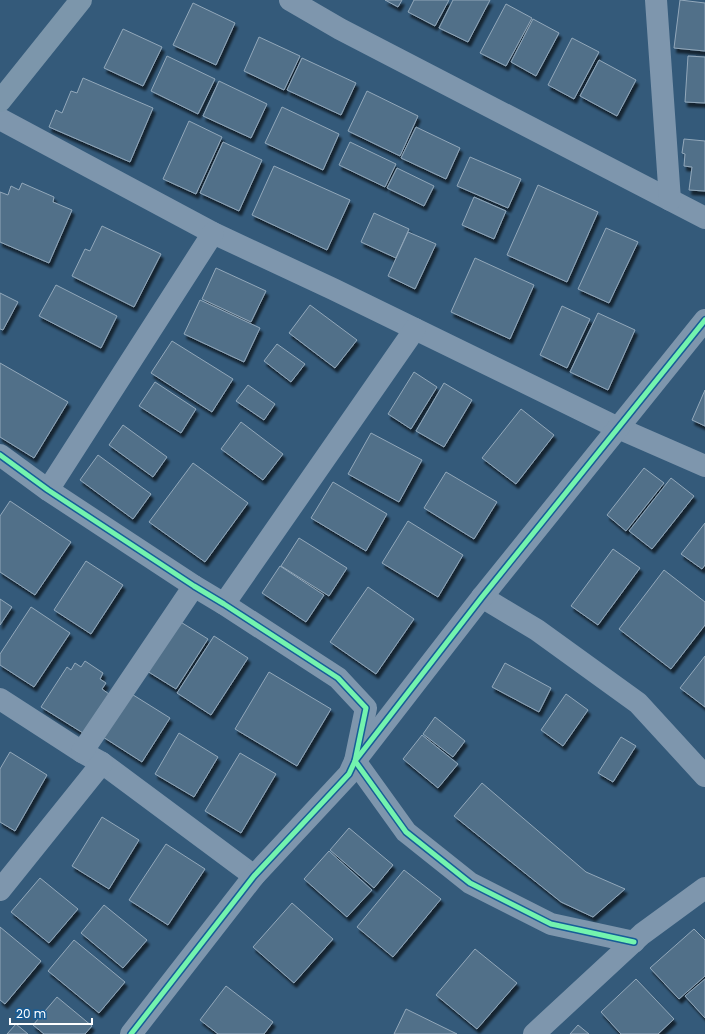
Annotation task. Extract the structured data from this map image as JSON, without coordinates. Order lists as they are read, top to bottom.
{
  "scale_bar": "20 m"
}
